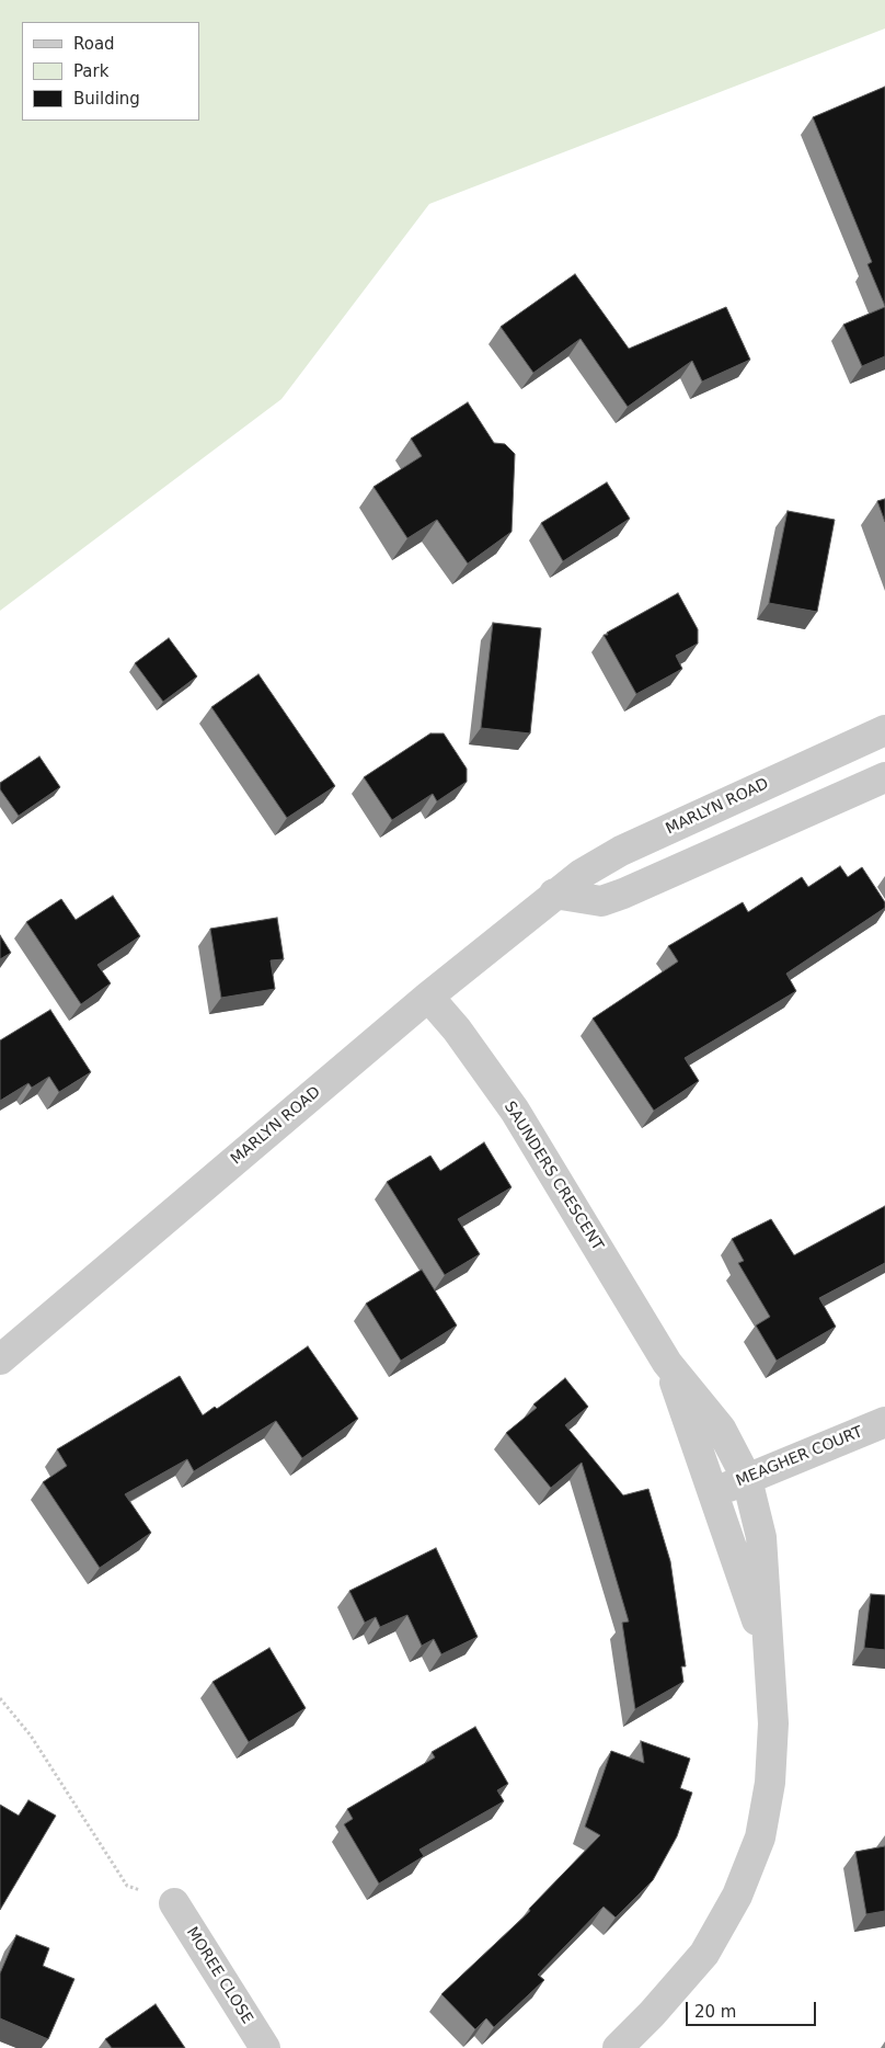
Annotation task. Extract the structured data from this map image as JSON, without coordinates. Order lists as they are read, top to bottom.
{
  "streets": {
    "street": [
      "MARLYN ROAD",
      "SAUNDERS CRESCENT",
      "MEAGHER COURT",
      "MOREE CLOSE"
    ]
  },
  "crossings": [
    ["MARLYN ROAD", "SAUNDERS CRESCENT"],
    ["SAUNDERS CRESCENT", "MEAGHER COURT"]
  ],
  "legend": ["Road", "Park", "Building"],
  "scale_bar": "20 m"
}
